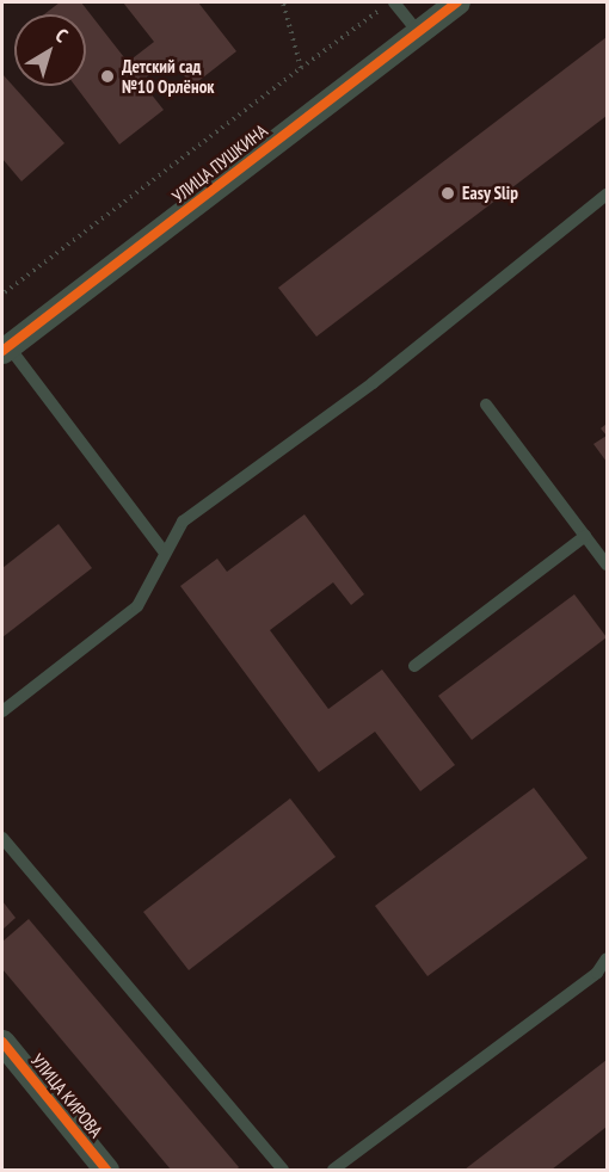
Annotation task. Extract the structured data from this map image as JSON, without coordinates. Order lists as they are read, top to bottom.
{
  "streets": {
    "street": ["УЛИЦА ПУШКИНА", "УЛИЦА КИРОВА"]
  },
  "places": ["Детский сад №10 Орлёнок", "Easy Slip"],
  "north": "top right"
}
